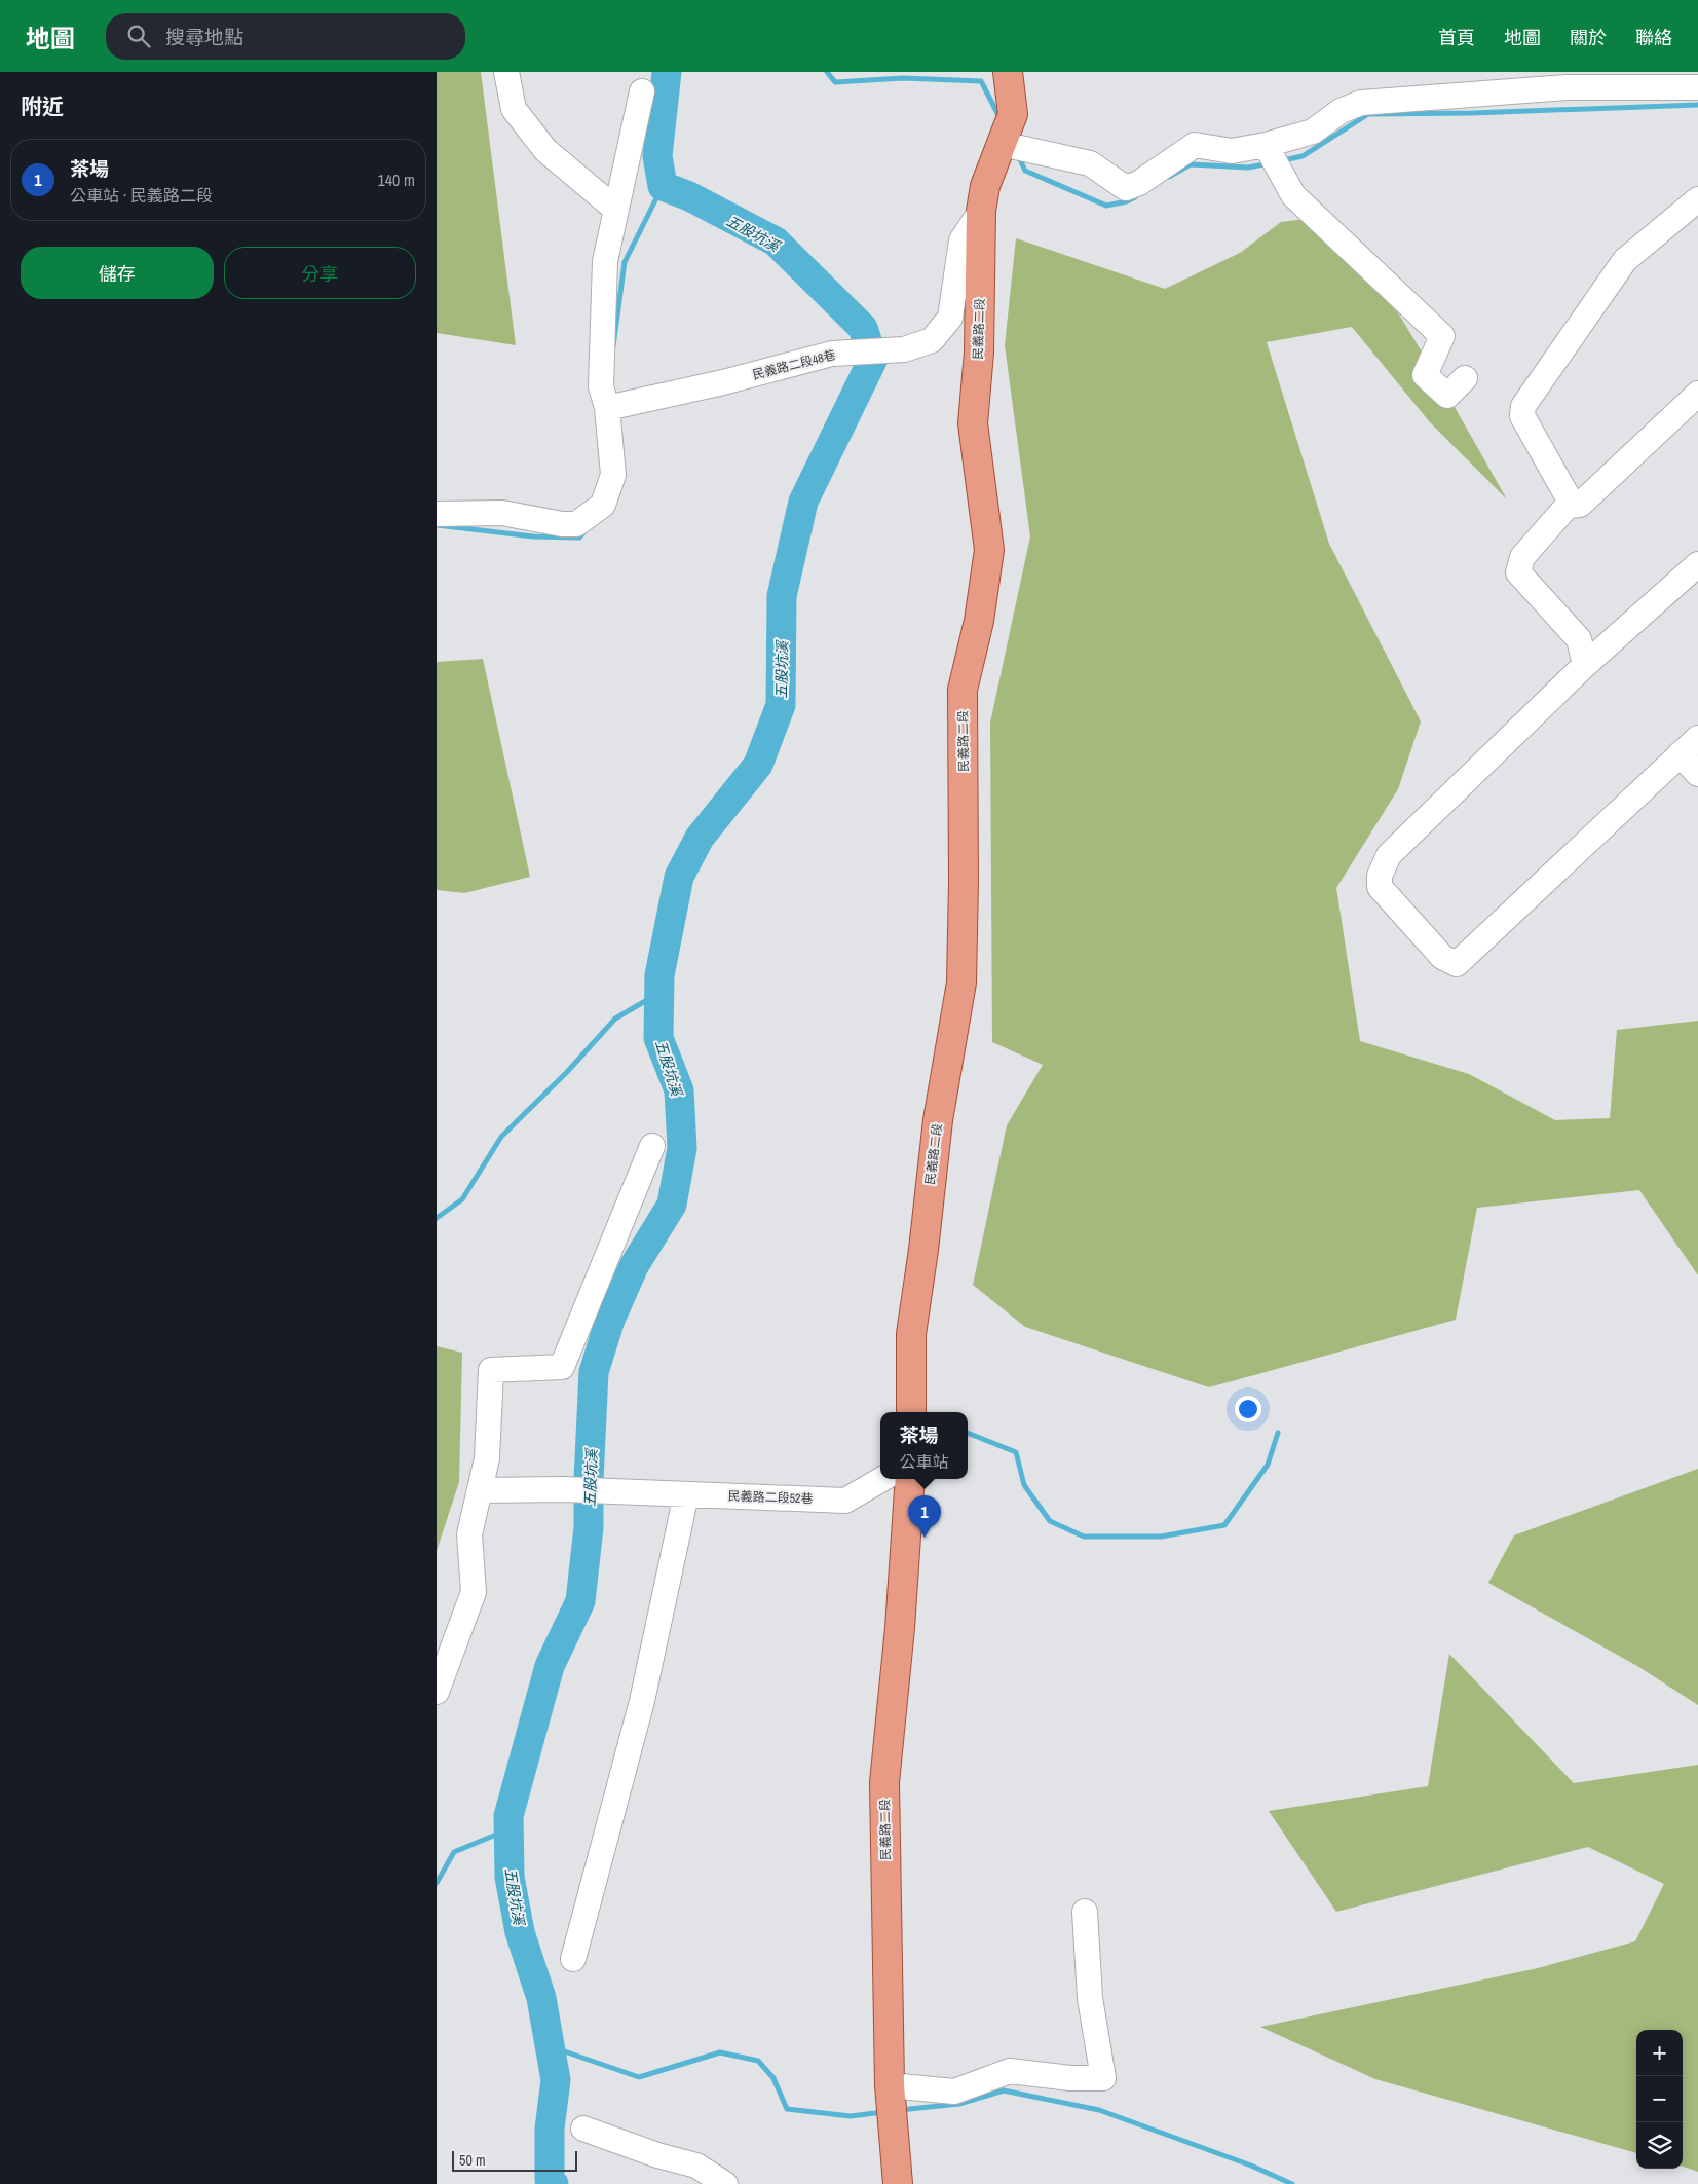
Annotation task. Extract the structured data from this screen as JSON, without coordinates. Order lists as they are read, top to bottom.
{
  "streets": {
    "main road": ["民義路二段"],
    "street": ["民義路二段48巷", "民義路二段52巷"]
  },
  "crossings": [
    ["民義路二段", "民義路二段48巷"]
  ],
  "water": ["五股坑溪"],
  "scale_bar": "50 m",
  "page": {
    "header": "地圖",
    "search": "搜尋地點",
    "nav": [
      "首頁",
      "地圖",
      "關於",
      "聯絡"
    ],
    "heading": "附近",
    "list": [
      {
        "mark": "1",
        "name": "茶場",
        "note": "公車站 · 民義路二段",
        "value": "140 m"
      }
    ],
    "buttons": ["儲存", "分享"],
    "popup": ["茶場", "公車站"],
    "pins": "1",
    "map_buttons": ["+", "−"],
    "scale": "50 m"
  }
}
